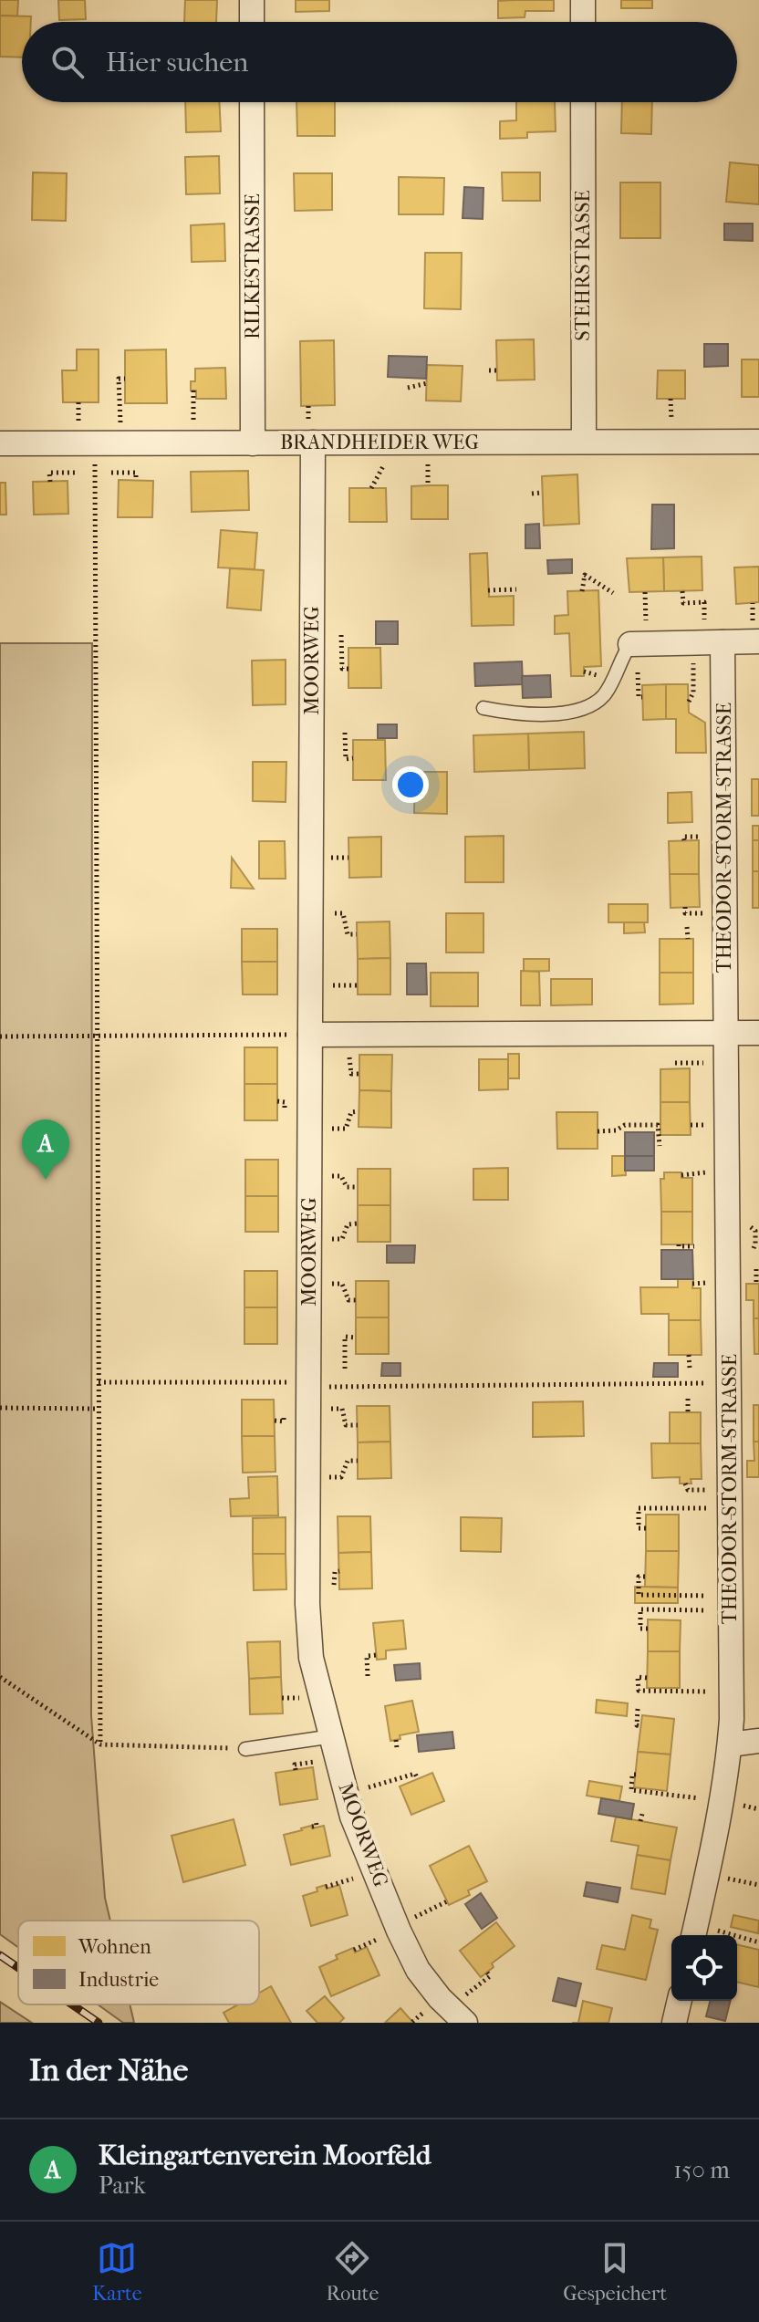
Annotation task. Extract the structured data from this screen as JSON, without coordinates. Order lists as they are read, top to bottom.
{
  "streets": {
    "street": [
      "STEHRSTRASSE",
      "RILKESTRASSE",
      "BRANDHEIDER WEG",
      "MOORWEG",
      "THEODOR-STORM-STRASSE"
    ]
  },
  "crossings": [
    ["STEHRSTRASSE", "BRANDHEIDER WEG"],
    ["RILKESTRASSE", "BRANDHEIDER WEG"],
    ["BRANDHEIDER WEG", "MOORWEG"]
  ],
  "legend": ["Wohnen", "Industrie"],
  "page": {
    "search": "Hier suchen",
    "pins": "A",
    "heading": "In der Nähe",
    "list": [
      {
        "mark": "A",
        "name": "Kleingartenverein Moorfeld",
        "note": "Park",
        "value": "150 m"
      }
    ],
    "nav": ["Karte", "Route", "Gespeichert"]
  }
}
